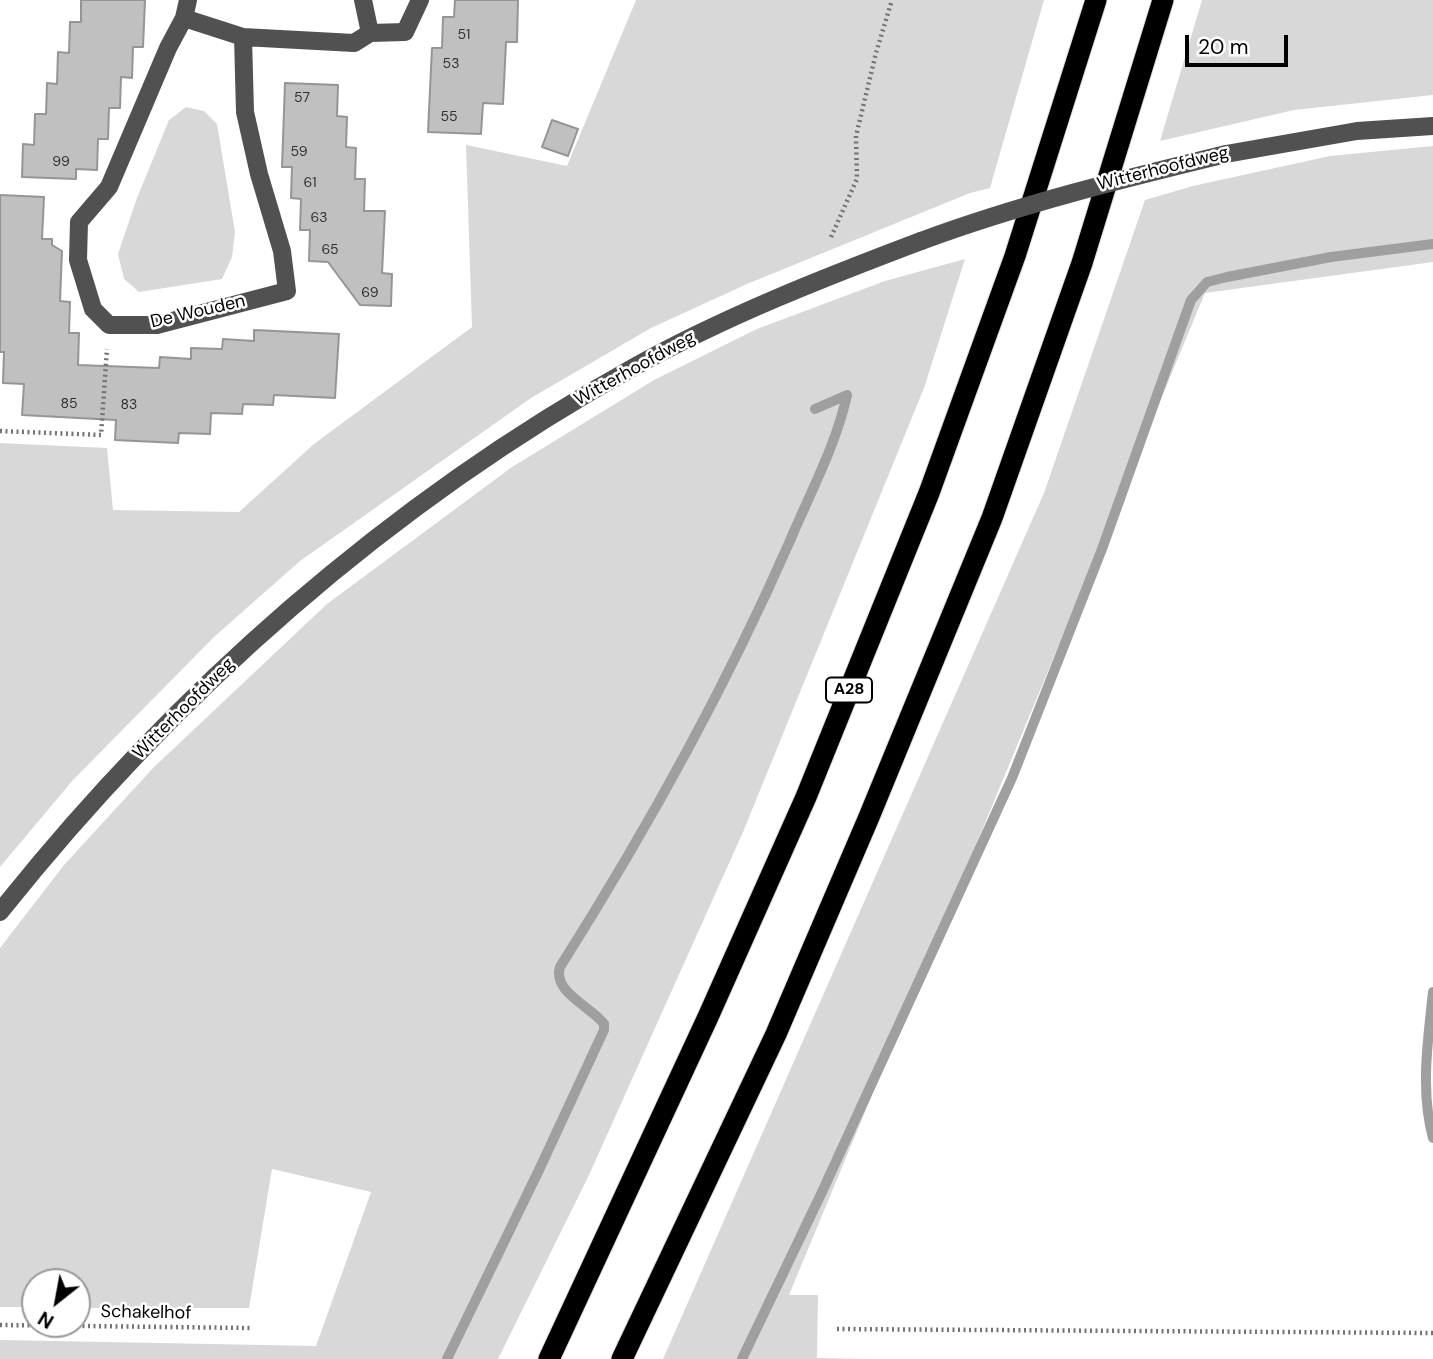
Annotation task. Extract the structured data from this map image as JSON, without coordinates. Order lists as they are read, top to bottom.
{
  "streets": {
    "highway": ["A28"],
    "street": ["Witterhoofdweg", "De Wouden"],
    "path": ["Schakelhof"]
  },
  "house_numbers": [
    "51",
    "53",
    "57",
    "55",
    "59",
    "99",
    "61",
    "63",
    "65",
    "69",
    "85",
    "83"
  ],
  "scale_bar": "20 m",
  "north": "bottom left"
}
